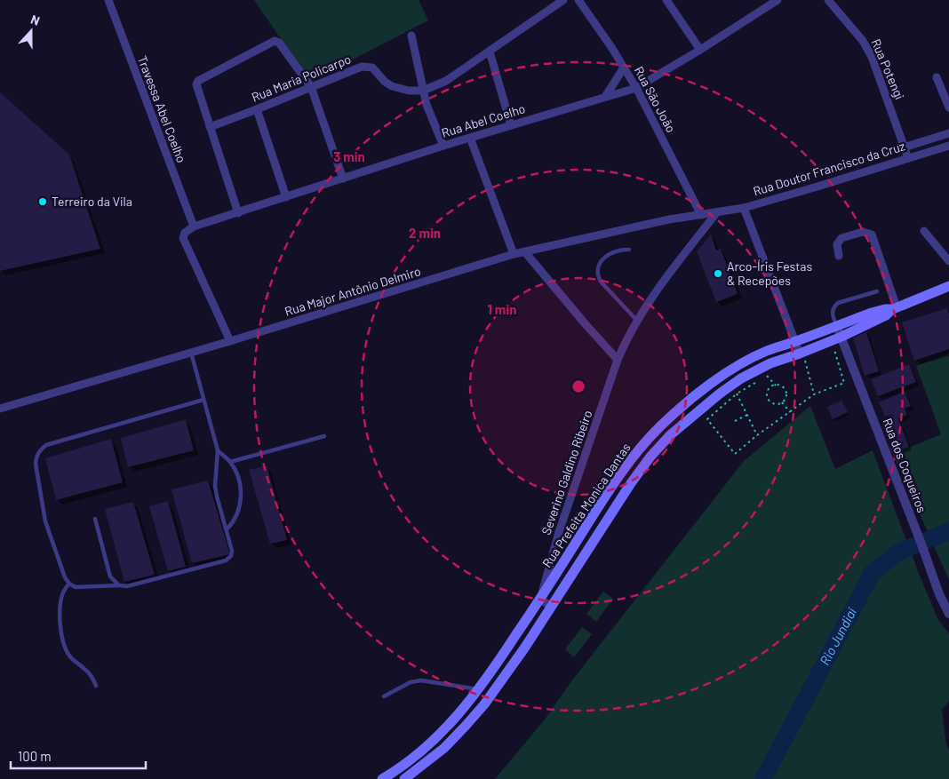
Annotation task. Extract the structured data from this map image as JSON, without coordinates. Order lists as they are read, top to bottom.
{
  "streets": {
    "main road": ["Rua Prefeita Monica Dantas"],
    "street": [
      "Rua Potengi",
      "Rua Maria Policarpo",
      "Rua São João",
      "Travessa Abel Coelho",
      "Rua Abel Coelho",
      "Rua Doutor Francisco da Cruz",
      "Rua Major Antônio Delmiro",
      "Rua dos Coqueiros",
      "Severino Galdino Ribeiro"
    ]
  },
  "crossings": [
    ["Rua Potengi", "Rua Doutor Francisco da Cruz"],
    ["Rua São João", "Rua Abel Coelho"],
    ["Rua São João", "Rua Major Antônio Delmiro"],
    ["Travessa Abel Coelho", "Rua Abel Coelho"],
    ["Rua Abel Coelho", "Rua Major Antônio Delmiro"],
    ["Rua Doutor Francisco da Cruz", "Rua Major Antônio Delmiro"],
    ["Rua Doutor Francisco da Cruz", "Severino Galdino Ribeiro"],
    ["Rua Major Antônio Delmiro", "Severino Galdino Ribeiro"],
    ["Rua dos Coqueiros", "Rua Prefeita Monica Dantas"],
    ["Severino Galdino Ribeiro", "Rua Prefeita Monica Dantas"]
  ],
  "water": ["Rio Jundiaí"],
  "places": ["Terreiro da Vila", "Arco-Íris Festas & Recepões"],
  "scale_bar": "100 m",
  "north": "top",
  "rings": ["3 min", "2 min", "1 min"]
}
